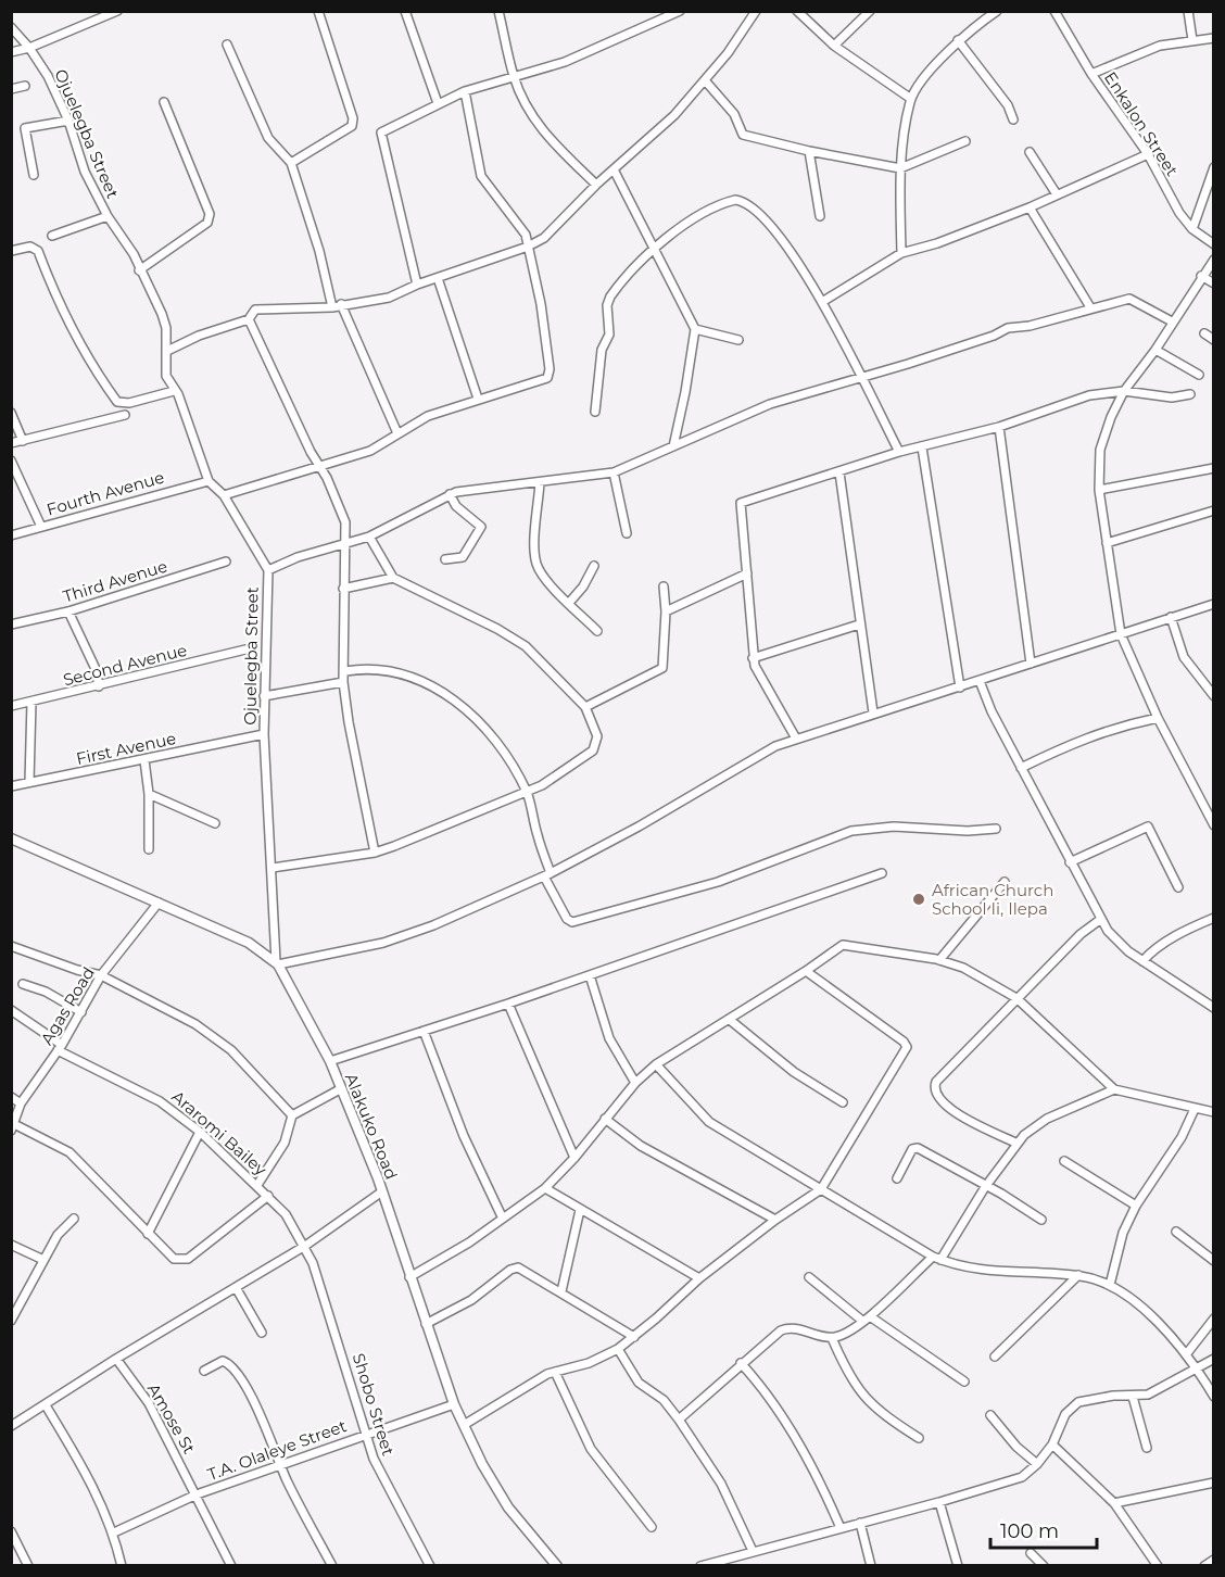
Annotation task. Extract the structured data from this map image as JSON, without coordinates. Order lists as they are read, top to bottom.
{
  "streets": {
    "main road": ["Alakuko Road"],
    "street": [
      "Enkalon Street",
      "Ojuelegba Street",
      "Fourth Avenue",
      "Third Avenue",
      "Second Avenue",
      "First Avenue",
      "Agas Road",
      "Araromi Bailey",
      "Shobo Street",
      "Amose St",
      "T.A. Olaleye Street"
    ]
  },
  "crossings": [
    ["Ojuelegba Street", "Fourth Avenue"],
    ["Ojuelegba Street", "First Avenue"],
    ["Ojuelegba Street", "Alakuko Road"],
    ["Agas Road", "Alakuko Road"],
    ["Agas Road", "Araromi Bailey"],
    ["Alakuko Road", "T.A. Olaleye Street"],
    ["Araromi Bailey", "Shobo Street"],
    ["Shobo Street", "T.A. Olaleye Street"],
    ["Amose St", "T.A. Olaleye Street"]
  ],
  "places": ["African Church School Ii, Ilepa"],
  "scale_bar": "100 m"
}
